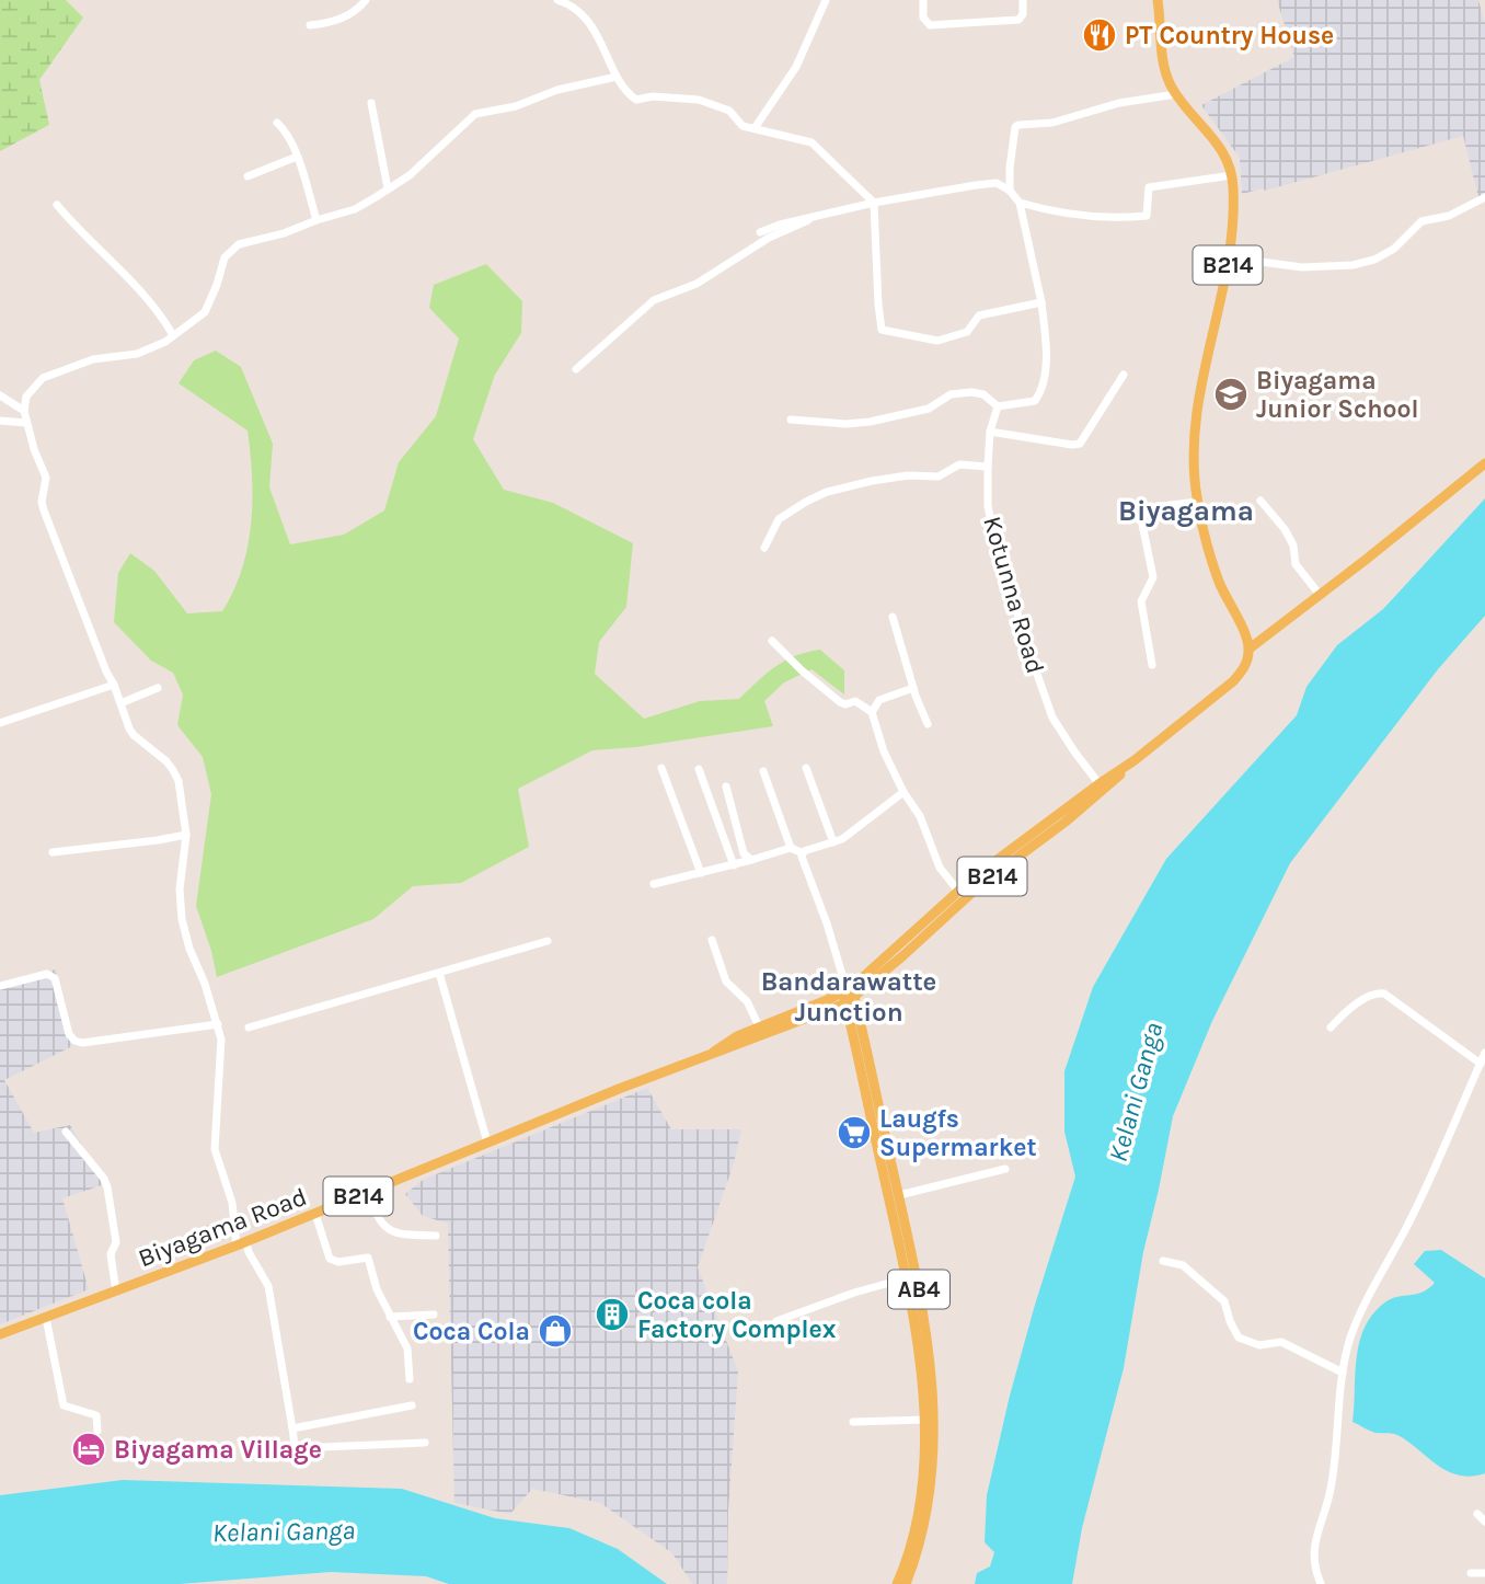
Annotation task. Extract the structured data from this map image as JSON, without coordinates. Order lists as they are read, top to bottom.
{
  "streets": {
    "main road": ["B214", "Biyagama Road", "AB4"],
    "street": ["Kotunna Road"]
  },
  "crossings": [
    ["B214", "Kotunna Road"],
    ["B214", "Biyagama Road"],
    ["B214", "AB4"],
    ["Biyagama Road", "AB4"]
  ],
  "districts": ["Biyagama", "Bandarawatte Junction"],
  "water": ["Kelani Ganga"],
  "places": {
    "restaurant": ["PT Country House"],
    "school or university": ["Biyagama Junior School"],
    "supermarket": ["Laugfs Supermarket"],
    "building": ["Coca cola Factory Complex"],
    "shop": ["Coca Cola"],
    "hotel": ["Biyagama Village"]
  }
}
